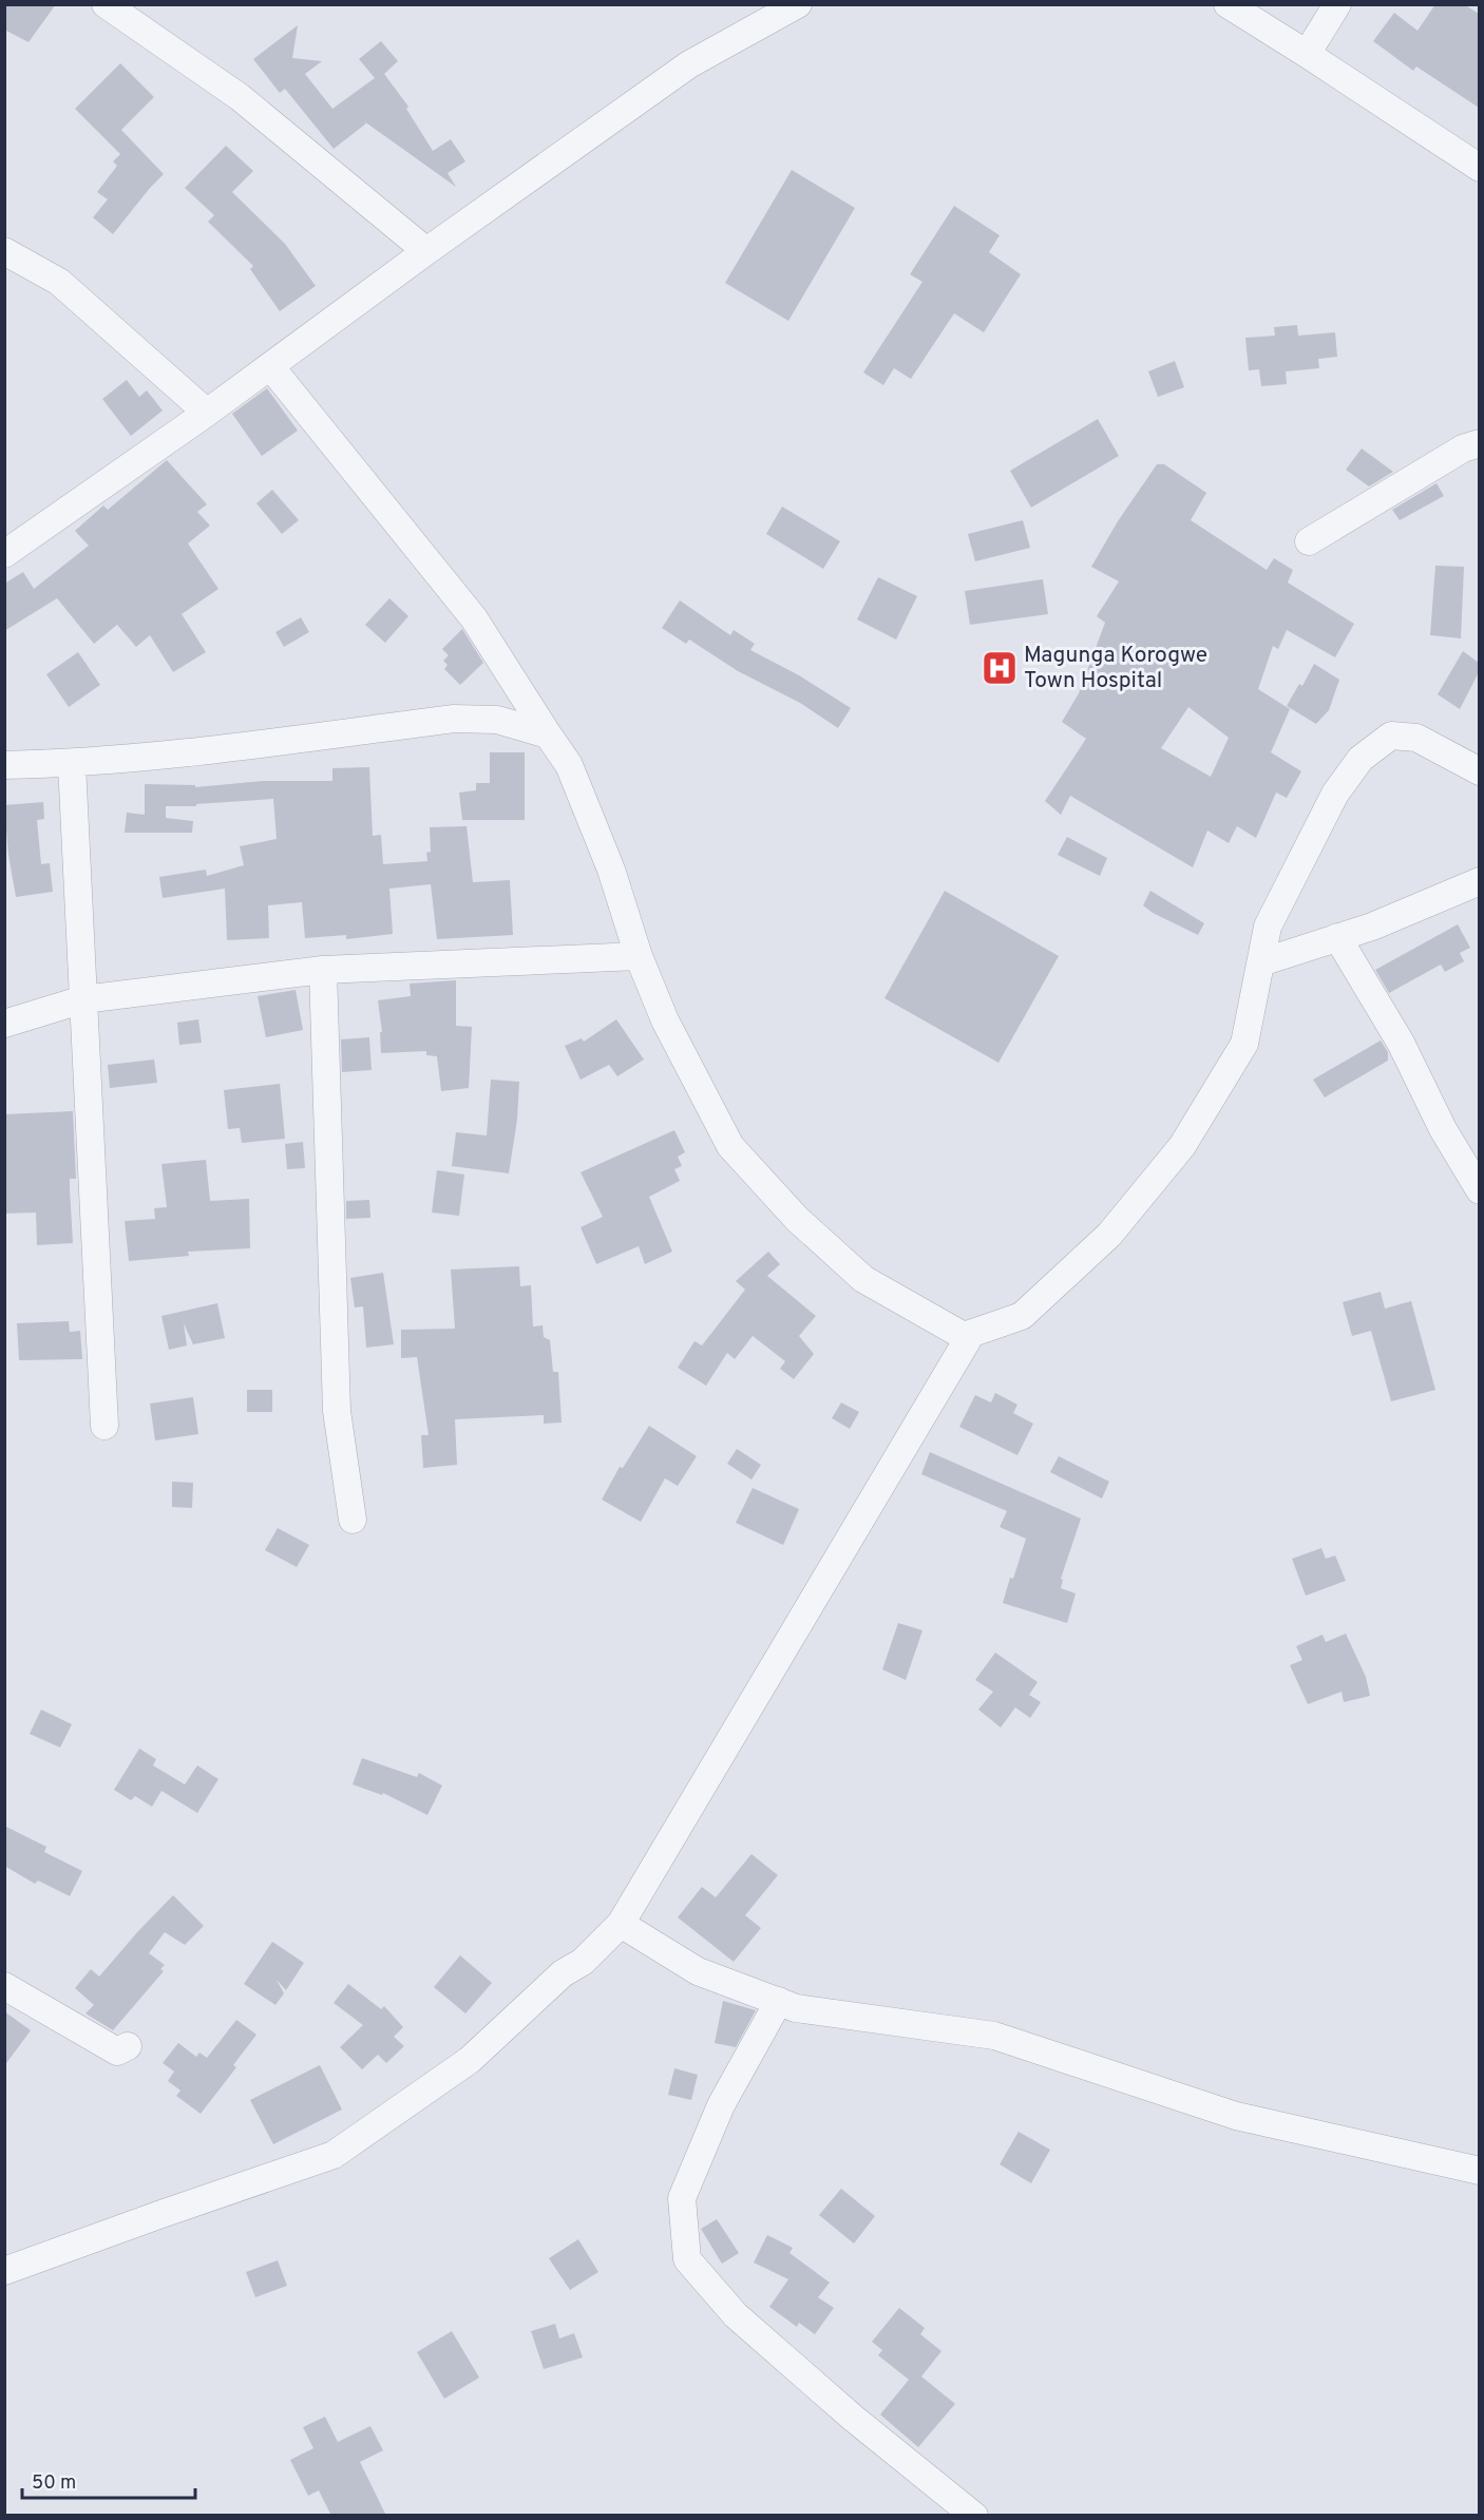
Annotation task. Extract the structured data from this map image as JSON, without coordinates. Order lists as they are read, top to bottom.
{
  "places": {
    "hospital": ["Magunga Korogwe Town Hospital"]
  },
  "scale_bar": "50 m"
}
